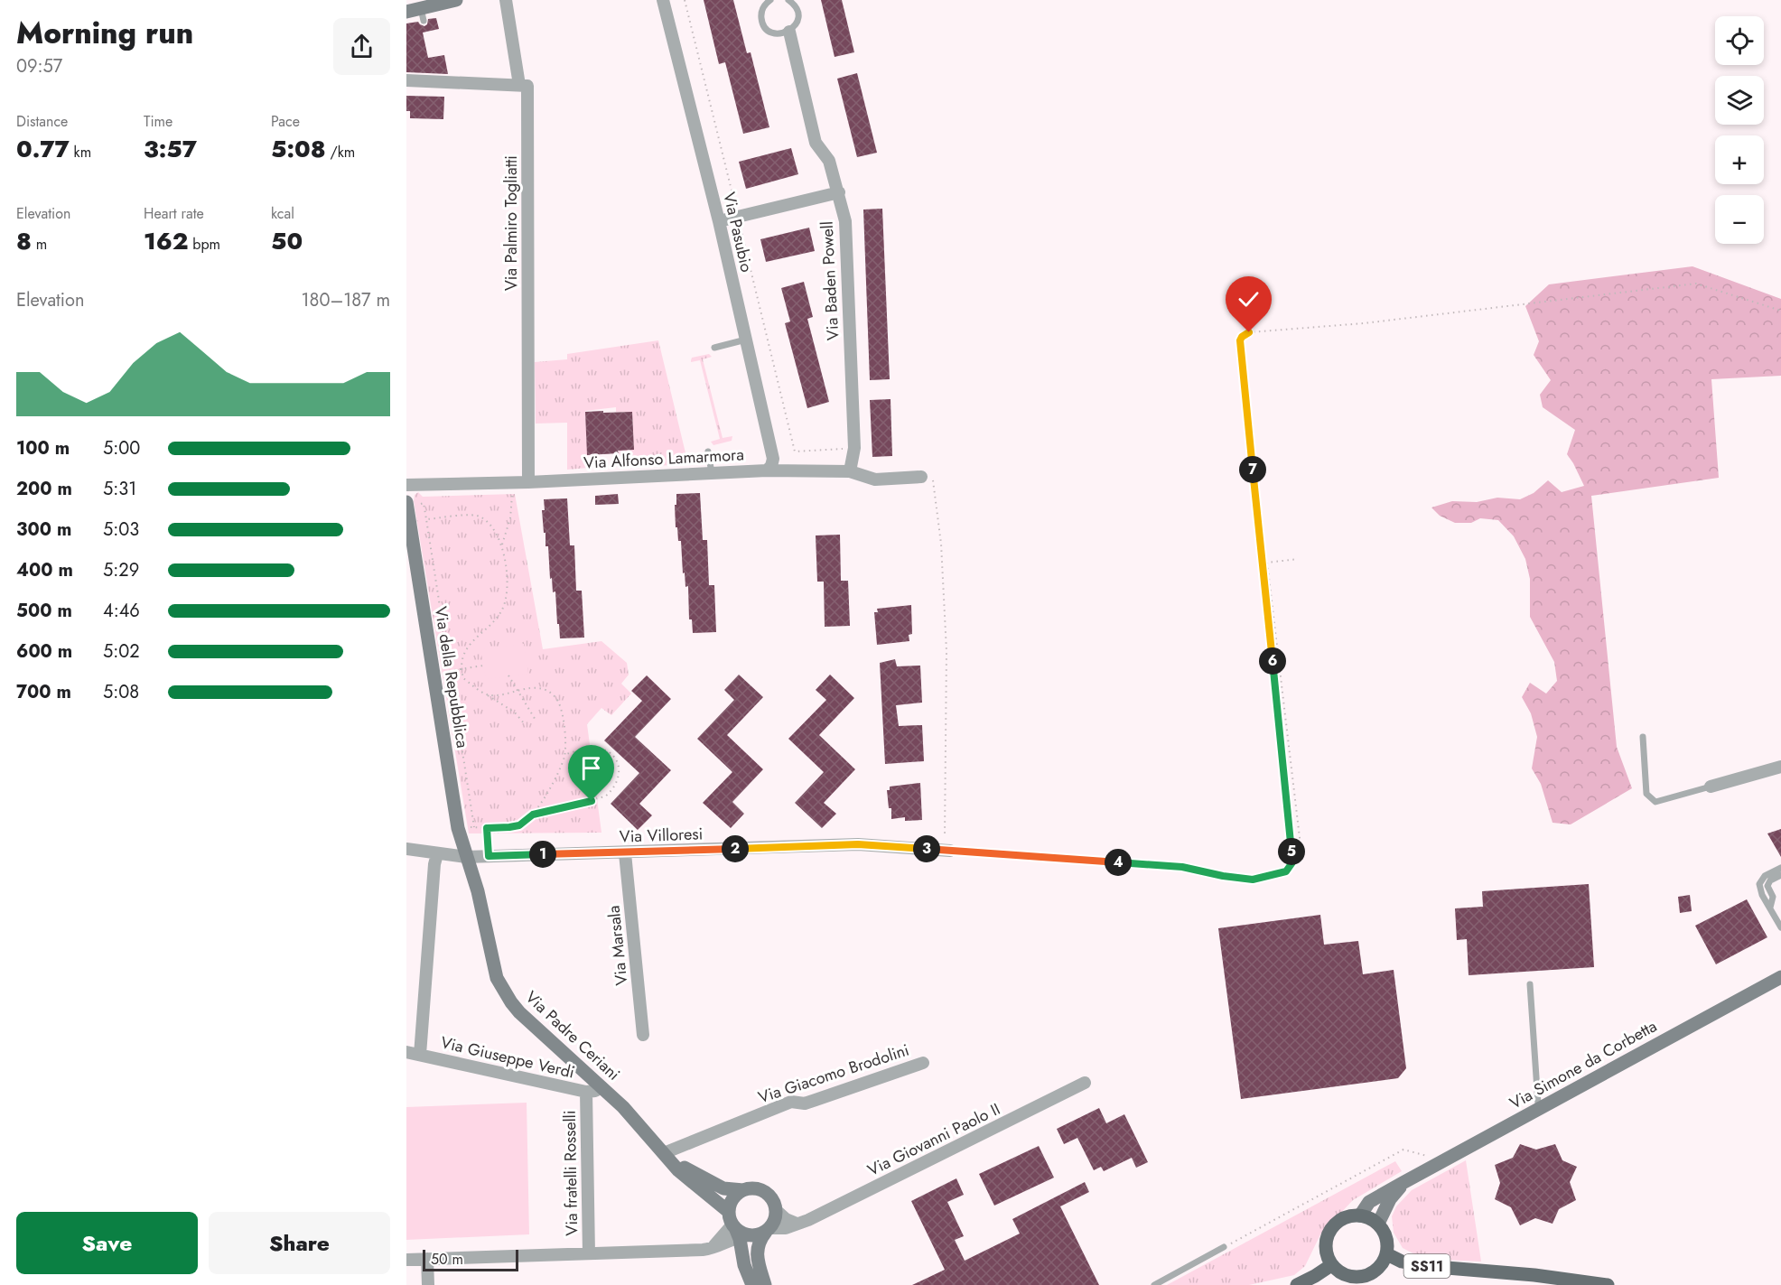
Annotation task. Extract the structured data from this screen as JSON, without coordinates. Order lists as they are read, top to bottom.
{
  "streets": {
    "main road": ["SS11"],
    "street": [
      "Via Palmiro Togliatti",
      "Via Pasubio",
      "Via Baden Powell",
      "Via Alfonso Lamarmora",
      "Via della Repubblica",
      "Via Villoresi",
      "Via Marsala",
      "Via Padre Ceriani",
      "Via Giuseppe Verdi",
      "Via Simone da Corbetta",
      "Via Giacomo Brodolini",
      "Via Giovanni Paolo II",
      "Via fratelli Rosselli"
    ]
  },
  "crossings": [
    ["Via Palmiro Togliatti", "Via Alfonso Lamarmora"],
    ["Via Pasubio", "Via Alfonso Lamarmora"],
    ["Via Baden Powell", "Via Alfonso Lamarmora"],
    ["Via della Repubblica", "Via Villoresi"],
    ["Via della Repubblica", "Via Padre Ceriani"],
    ["Via Villoresi", "Via Marsala"],
    ["Via Villoresi", "Via Padre Ceriani"],
    ["Via Padre Ceriani", "Via Giuseppe Verdi"],
    ["Via Padre Ceriani", "Via Giacomo Brodolini"],
    ["Via Padre Ceriani", "Via Giovanni Paolo II"],
    ["Via Giuseppe Verdi", "Via fratelli Rosselli"],
    ["Via Simone da Corbetta", "SS11"]
  ],
  "scale_bar": "50 m",
  "page": {
    "heading": ["Morning run", "09:57"],
    "map_buttons": ["+", "−"],
    "stats": [
      ["Distance", "0.77 km"],
      ["Time", "3:57"],
      ["Pace", "5:08 /km"],
      ["Elevation", "8 m"],
      ["Heart rate", "162 bpm"],
      ["kcal", "50"]
    ],
    "chart": ["Elevation", "180–187 m"],
    "list": [
      {
        "name": "100 m",
        "note": "5:00"
      },
      {
        "name": "200 m",
        "note": "5:31"
      },
      {
        "name": "300 m",
        "note": "5:03"
      },
      {
        "name": "400 m",
        "note": "5:29"
      },
      {
        "name": "500 m",
        "note": "4:46"
      },
      {
        "name": "600 m",
        "note": "5:02"
      },
      {
        "name": "700 m",
        "note": "5:08"
      }
    ],
    "pins": [
      "7",
      "6",
      "2",
      "3",
      "5",
      "1",
      "4"
    ],
    "buttons": ["Save", "Share"],
    "scale": "50 m"
  }
}
